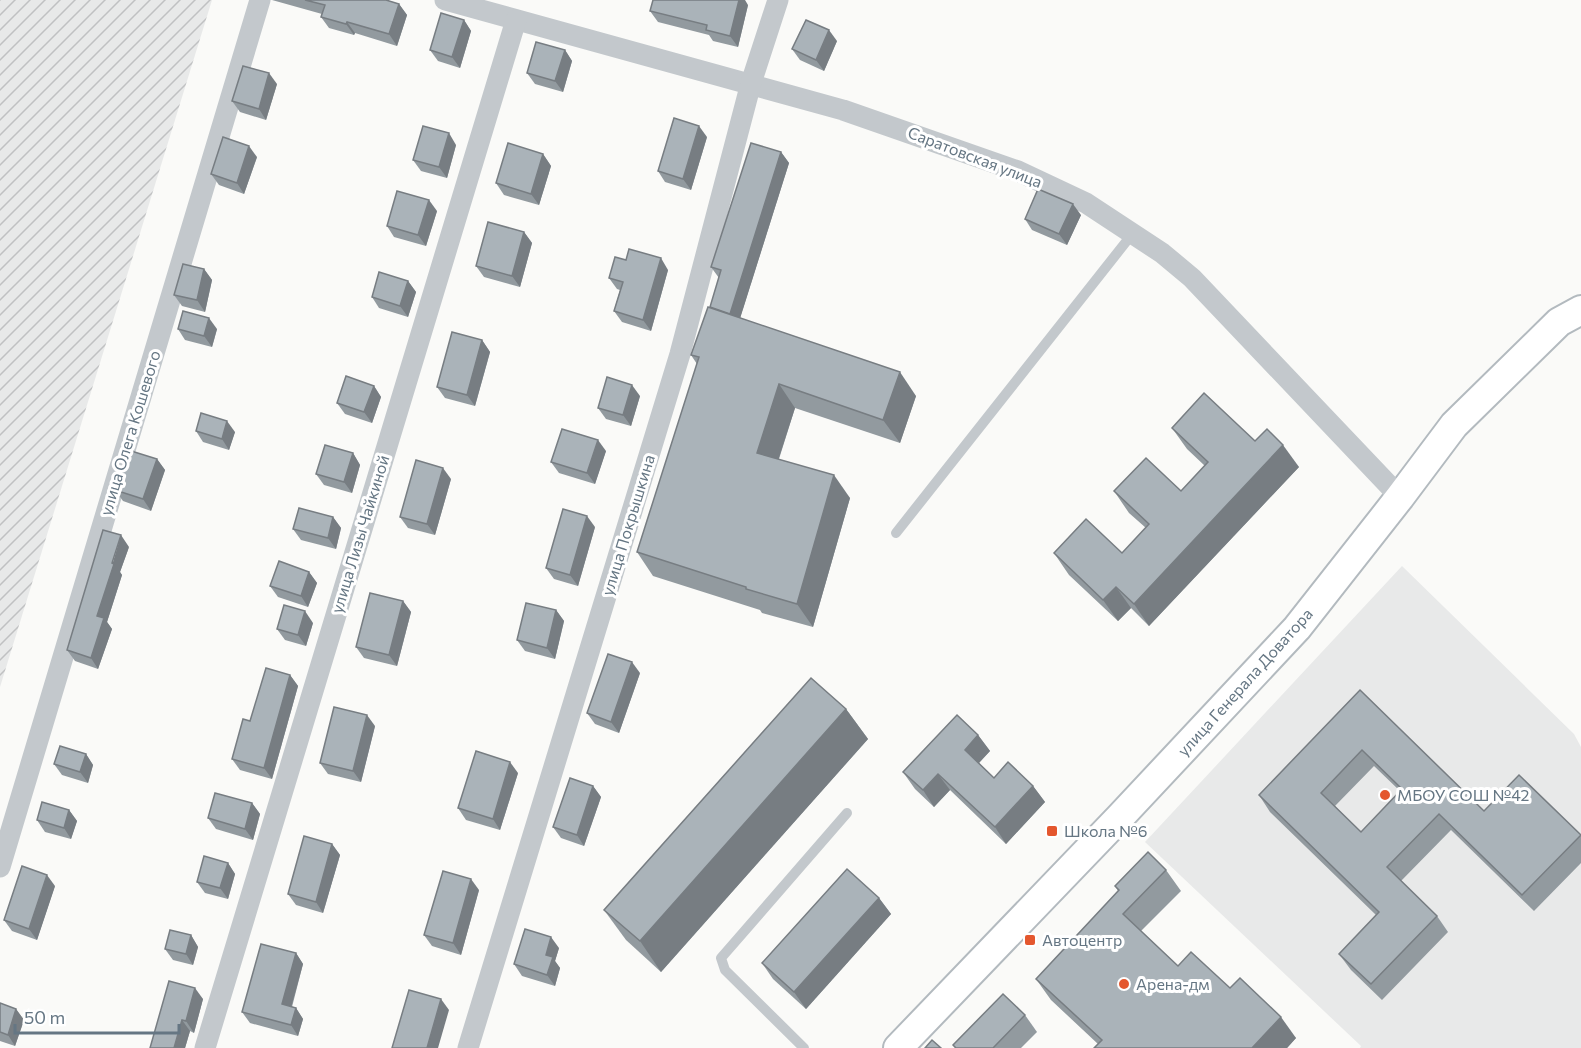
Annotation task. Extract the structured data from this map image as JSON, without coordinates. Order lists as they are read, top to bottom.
{
  "streets": {
    "street": [
      "Саратовская улица",
      "улица Олега Кошевого",
      "улица Покрышкина",
      "улица Лизы Чайкиной",
      "улица Генерала Доватора"
    ]
  },
  "crossings": [
    ["Саратовская улица", "улица Покрышкина"],
    ["Саратовская улица", "улица Лизы Чайкиной"],
    ["Саратовская улица", "улица Генерала Доватора"]
  ],
  "places": {
    "other": ["МБОУ СОШ №42", "Арена-дм"],
    "transit": ["Школа №6", "Автоцентр"]
  },
  "scale_bar": "50 m"
}
